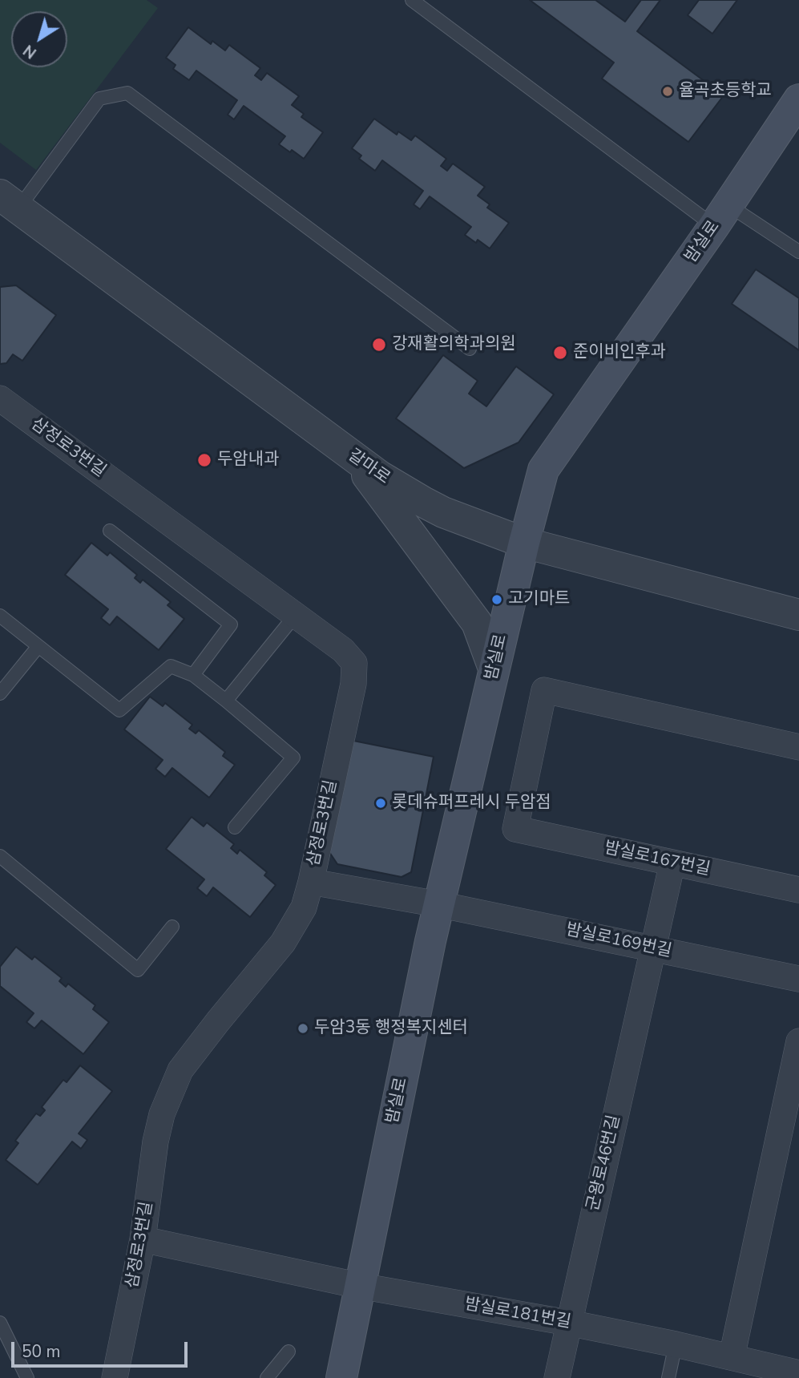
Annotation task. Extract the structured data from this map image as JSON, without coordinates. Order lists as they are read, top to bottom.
{
  "streets": {
    "main road": ["밤실로"],
    "street": [
      "삼정로3번길",
      "갈마로",
      "밤실로167번길",
      "밤실로169번길",
      "군왕로46번길",
      "밤실로181번길"
    ]
  },
  "crossings": [
    ["밤실로", "갈마로"],
    ["밤실로", "밤실로169번길"],
    ["밤실로", "밤실로181번길"],
    ["삼정로3번길", "밤실로169번길"],
    ["밤실로167번길", "군왕로46번길"],
    ["밤실로169번길", "군왕로46번길"],
    ["군왕로46번길", "밤실로181번길"]
  ],
  "places": [
    "율곡초등학교",
    "강재활의학과의원",
    "준이비인후과",
    "두암내과",
    "고기마트",
    "롯데슈퍼프레시 두암점",
    "두암3동 행정복지센터"
  ],
  "scale_bar": "50 m",
  "north": "bottom left"
}
